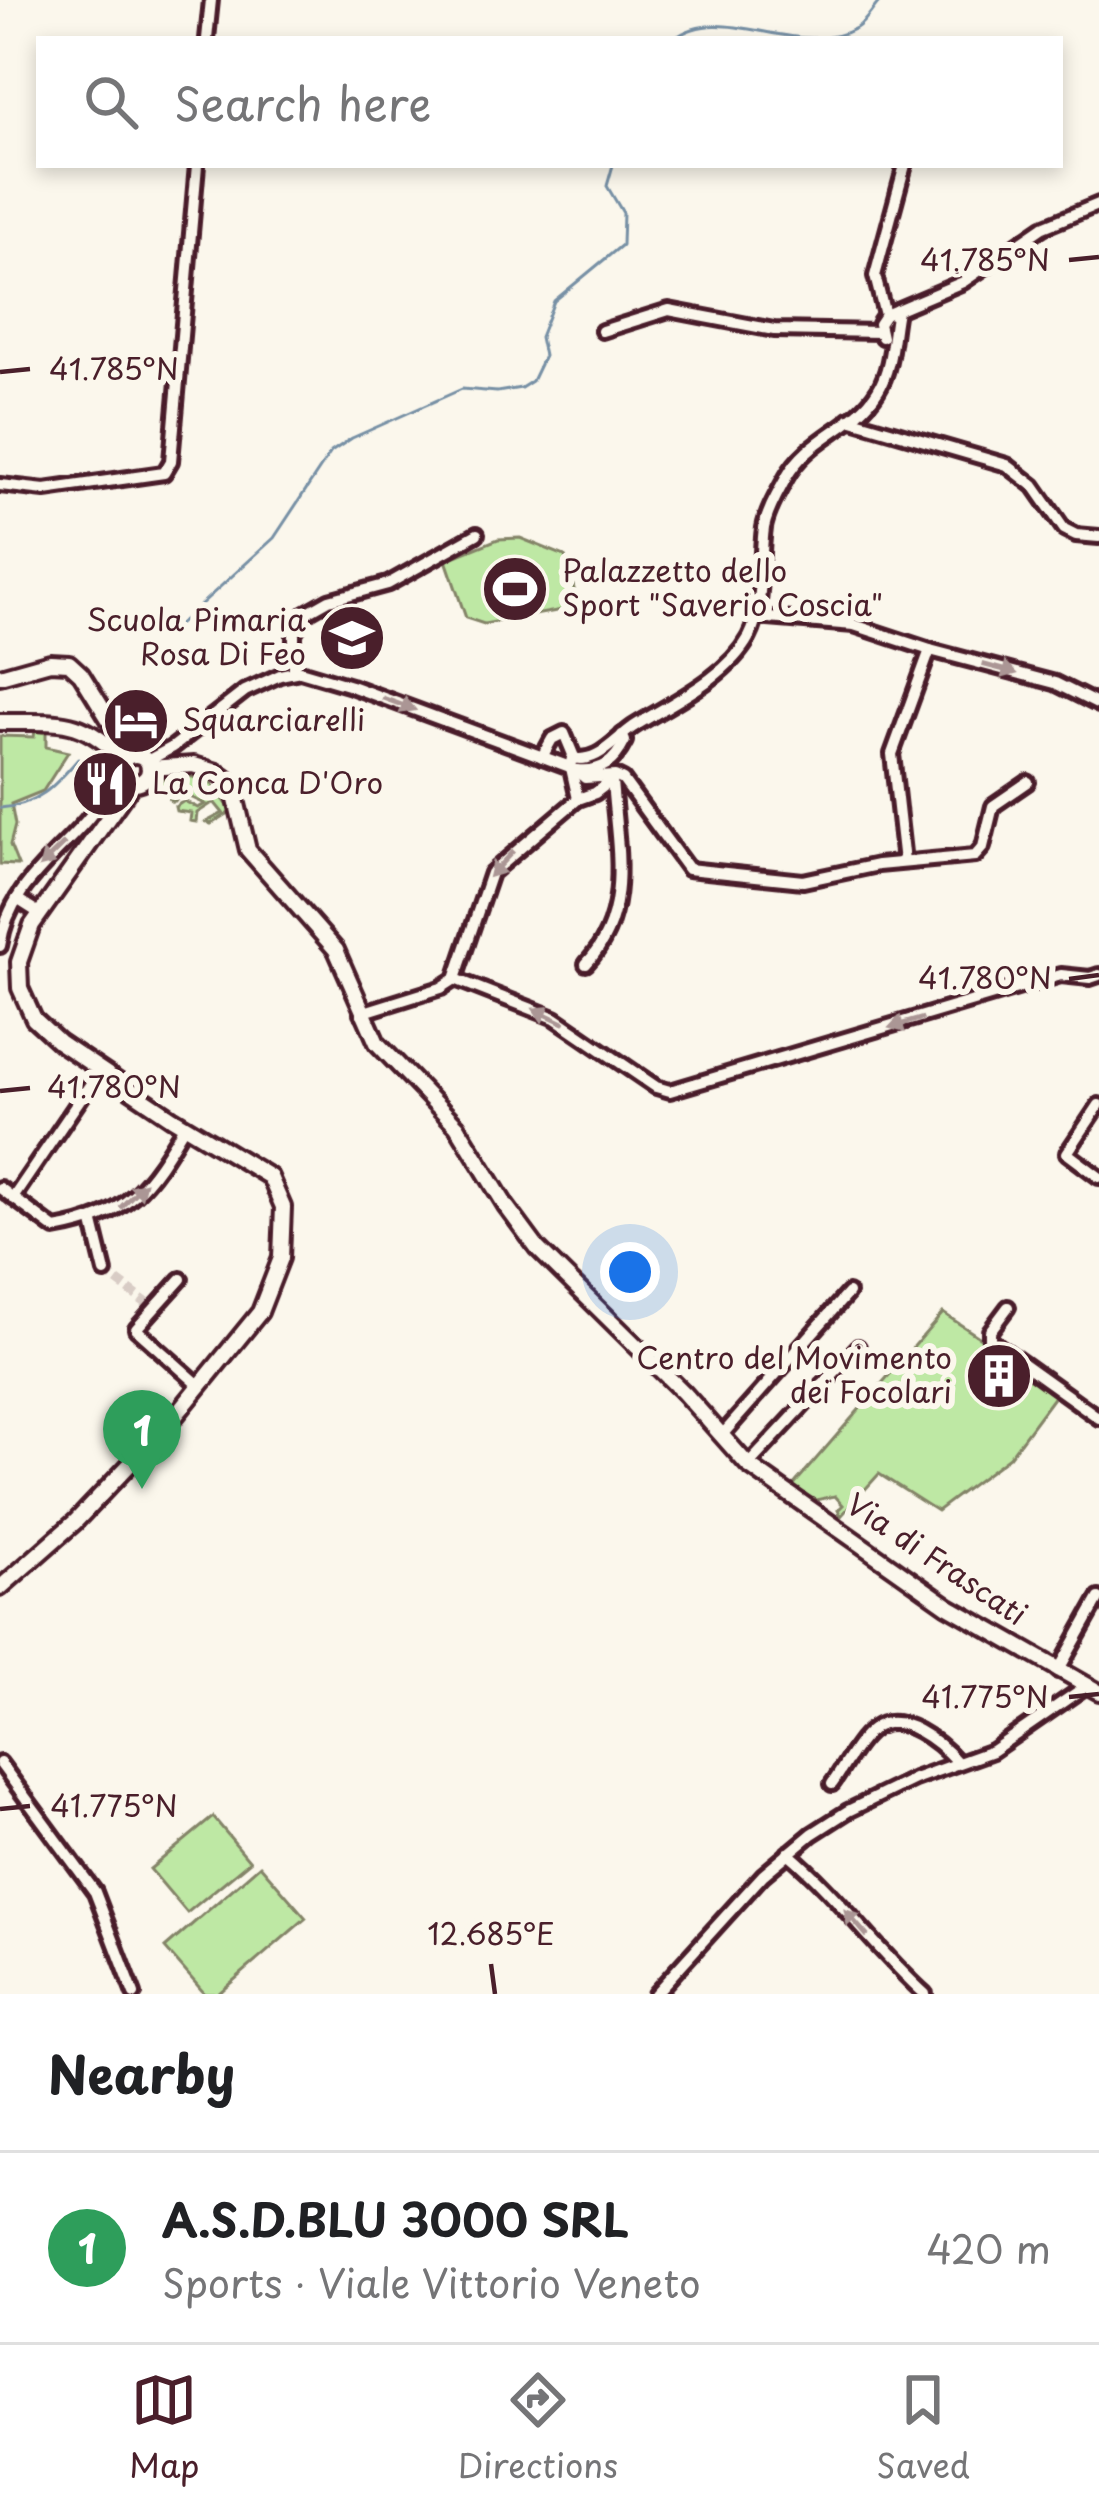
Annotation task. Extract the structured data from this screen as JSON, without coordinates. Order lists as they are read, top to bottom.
{
  "streets": {
    "main road": ["Via di Frascati"]
  },
  "places": {
    "sports": ["Palazzetto dello Sport \"Saverio Coscia\""],
    "school or university": ["Scuola Pimaria Rosa Di Feo"],
    "hotel": ["Squarciarelli"],
    "restaurant": ["La Conca D'Oro"],
    "building": ["Centro del Movimento dei Focolari"]
  },
  "page": {
    "search": "Search here",
    "pins": "1",
    "heading": "Nearby",
    "list": [
      {
        "mark": "1",
        "name": "A.S.D.BLU 3000 SRL",
        "note": "Sports · Viale Vittorio Veneto",
        "value": "420 m"
      }
    ],
    "nav": ["Map", "Directions", "Saved"]
  },
  "coordinates": [
    "41.785°N",
    "41.780°N",
    "41.775°N",
    "12.685°E"
  ]
}
